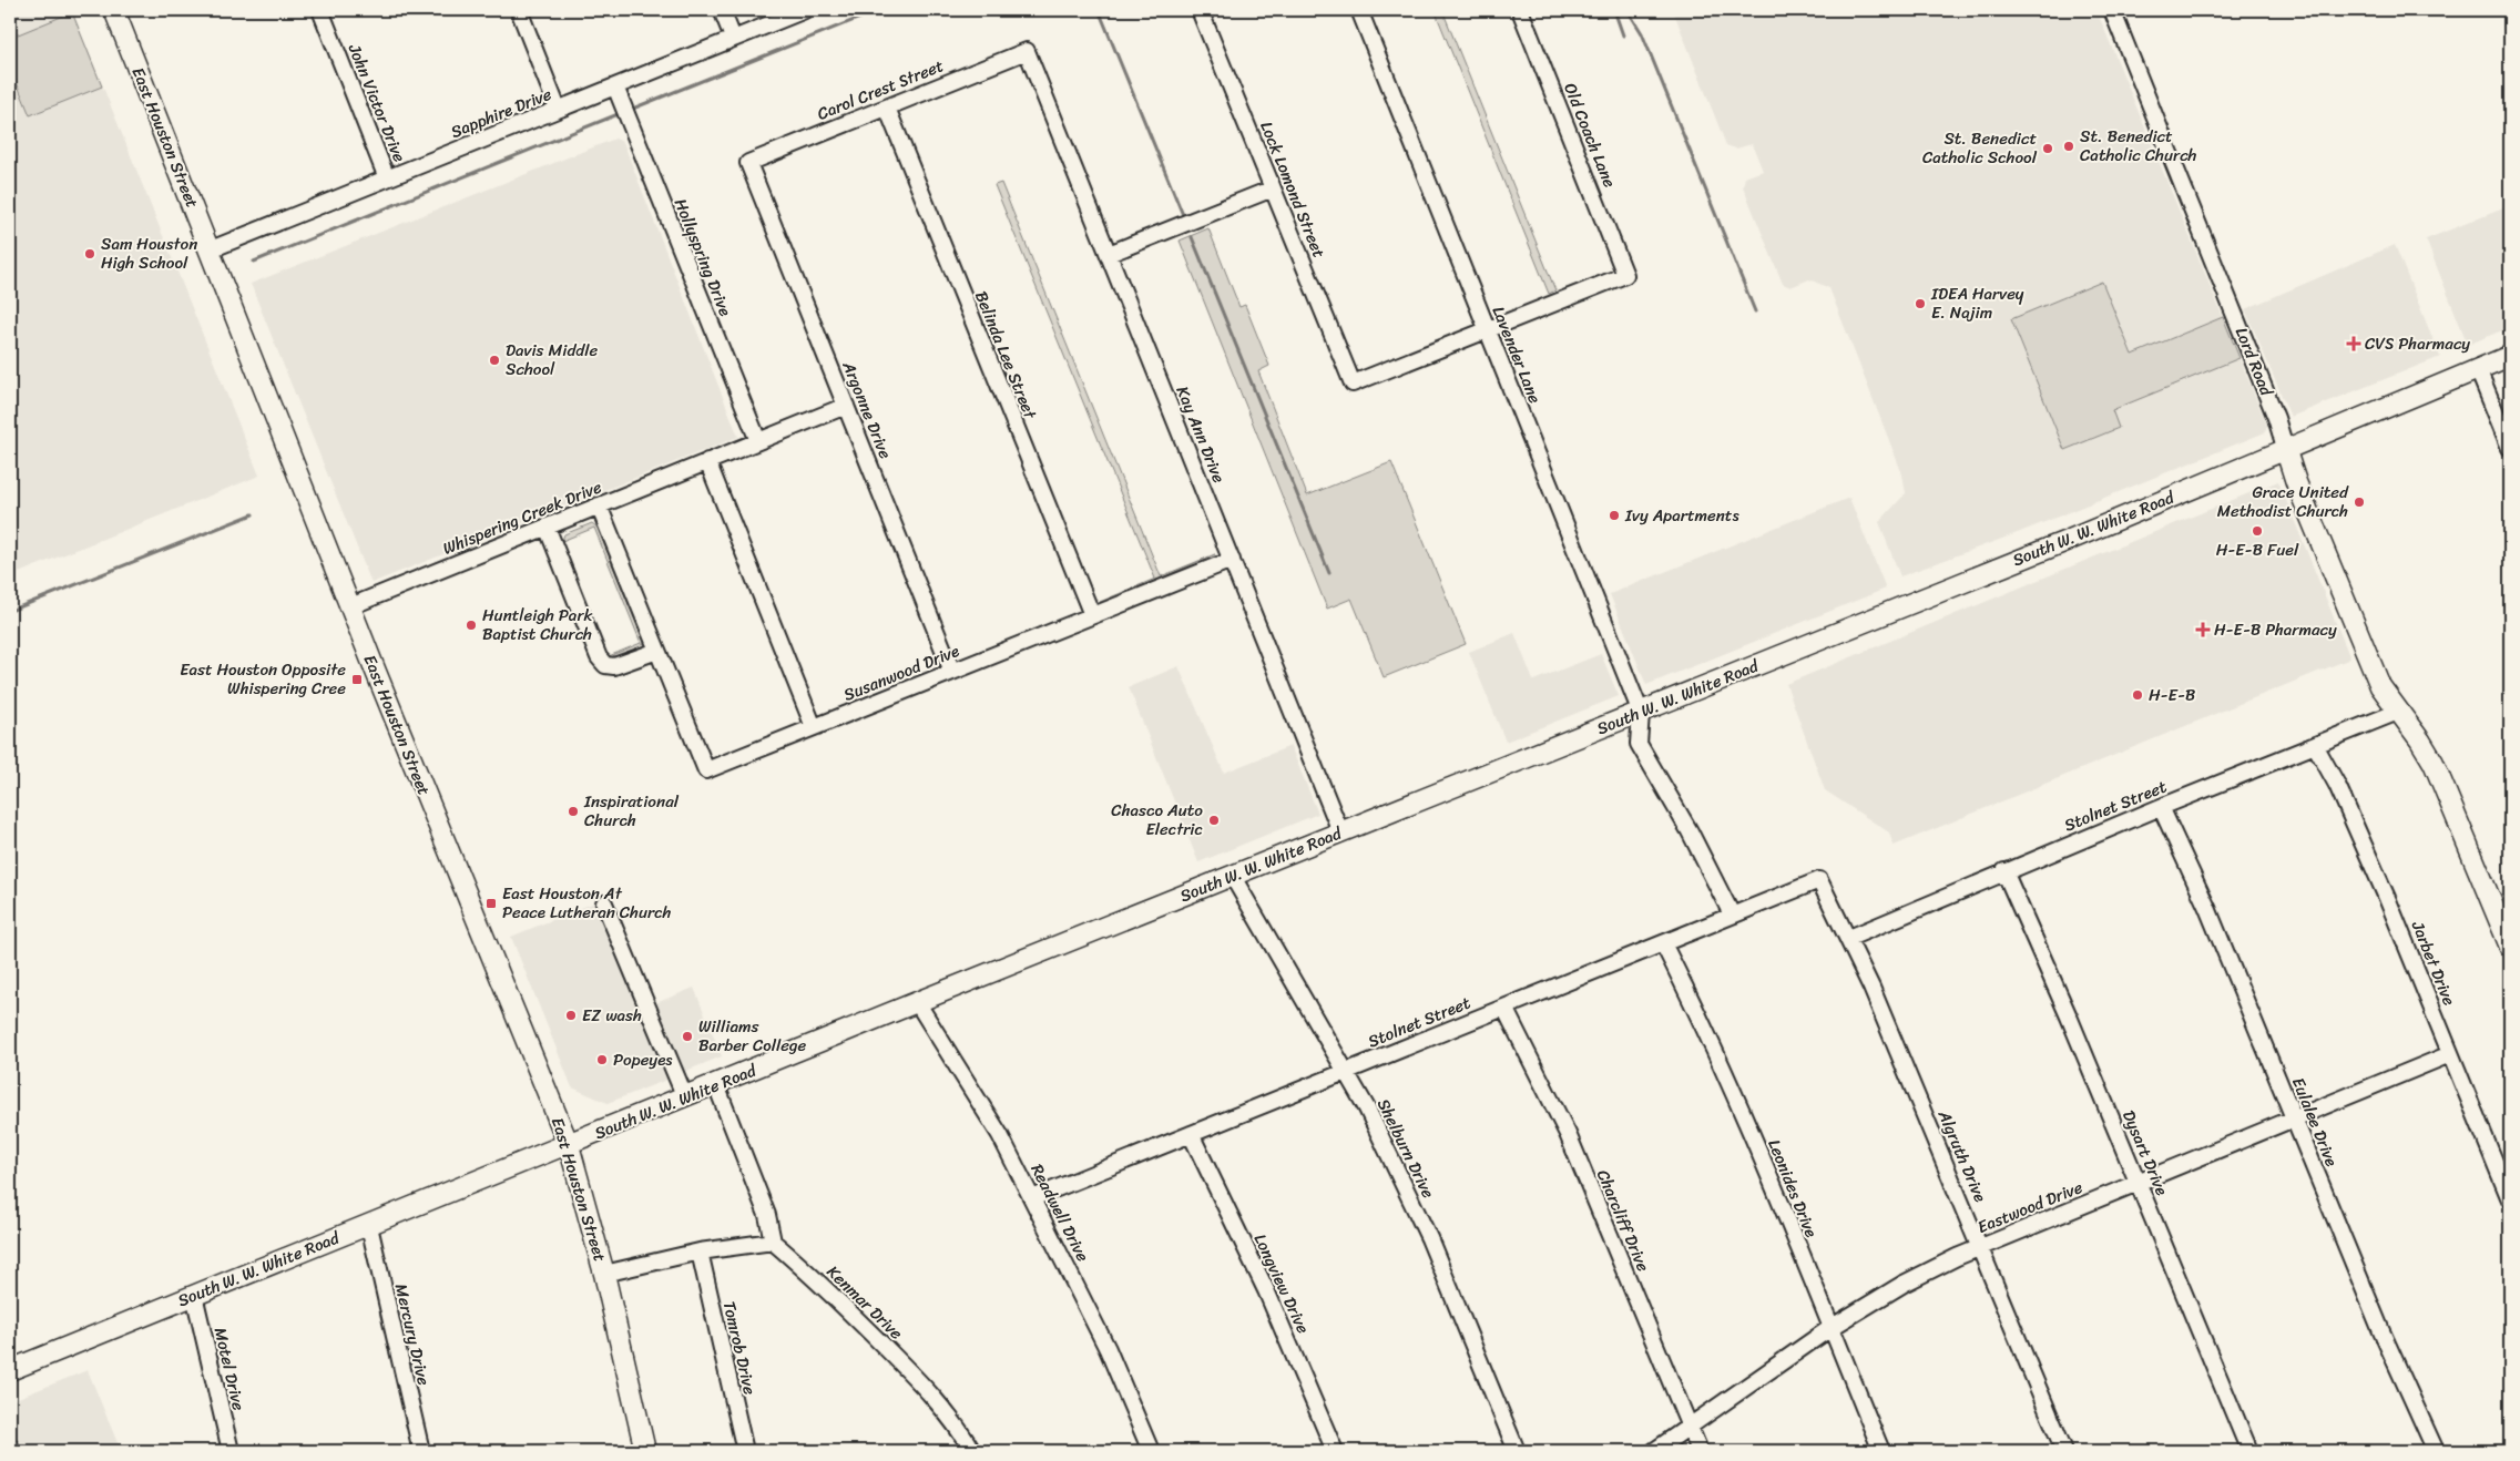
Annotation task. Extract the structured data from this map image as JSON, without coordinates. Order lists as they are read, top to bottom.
{
  "streets": {
    "main road": ["East Houston Street", "Lord Road", "South W. W. White Road"],
    "street": [
      "Carol Crest Street",
      "John Victor Drive",
      "Sapphire Drive",
      "Old Coach Lane",
      "Lock Lomond Street",
      "Hollyspring Drive",
      "Belinda Lee Street",
      "Lavender Lane",
      "Argonne Drive",
      "Kay Ann Drive",
      "Whispering Creek Drive",
      "Susanwood Drive",
      "Stolnet Street",
      "Jarbet Drive",
      "Eulalee Drive",
      "Shelburn Drive",
      "Dysart Drive",
      "Algruth Drive",
      "Leonides Drive",
      "Eastwood Drive",
      "Readwell Drive",
      "Charcliff Drive",
      "Longview Drive",
      "Kenmar Drive",
      "Mercury Drive",
      "Tomrob Drive",
      "Motel Drive"
    ]
  },
  "crossings": [
    ["Carol Crest Street", "Belinda Lee Street"],
    ["Carol Crest Street", "Argonne Drive"],
    ["Carol Crest Street", "Kay Ann Drive"],
    ["John Victor Drive", "Sapphire Drive"],
    ["Sapphire Drive", "East Houston Street"],
    ["Sapphire Drive", "Hollyspring Drive"],
    ["Old Coach Lane", "Lock Lomond Street"],
    ["Old Coach Lane", "Lavender Lane"],
    ["East Houston Street", "Whispering Creek Drive"],
    ["East Houston Street", "South W. W. White Road"],
    ["Lock Lomond Street", "Lavender Lane"],
    ["Hollyspring Drive", "Whispering Creek Drive"],
    ["Belinda Lee Street", "Susanwood Drive"],
    ["Lavender Lane", "South W. W. White Road"],
    ["Lord Road", "South W. W. White Road"],
    ["Lord Road", "Stolnet Street"],
    ["Argonne Drive", "Susanwood Drive"],
    ["Kay Ann Drive", "South W. W. White Road"],
    ["Kay Ann Drive", "Susanwood Drive"],
    ["Whispering Creek Drive", "Susanwood Drive"],
    ["South W. W. White Road", "Shelburn Drive"],
    ["South W. W. White Road", "Readwell Drive"],
    ["South W. W. White Road", "Mercury Drive"],
    ["South W. W. White Road", "Motel Drive"],
    ["Stolnet Street", "Jarbet Drive"],
    ["Stolnet Street", "Eulalee Drive"],
    ["Stolnet Street", "Shelburn Drive"],
    ["Stolnet Street", "Dysart Drive"],
    ["Stolnet Street", "Algruth Drive"],
    ["Stolnet Street", "Leonides Drive"],
    ["Stolnet Street", "Readwell Drive"],
    ["Stolnet Street", "Charcliff Drive"],
    ["Stolnet Street", "Longview Drive"],
    ["Jarbet Drive", "Eastwood Drive"],
    ["Eulalee Drive", "Eastwood Drive"],
    ["Dysart Drive", "Eastwood Drive"],
    ["Algruth Drive", "Eastwood Drive"],
    ["Leonides Drive", "Eastwood Drive"],
    ["Eastwood Drive", "Charcliff Drive"]
  ],
  "places": {
    "other": [
      "St. Benedict Catholic Church",
      "St. Benedict Catholic School",
      "Sam Houston High School",
      "IDEA Harvey E. Najim",
      "Davis Middle School",
      "Grace United Methodist Church",
      "Ivy Apartments",
      "H-E-B Fuel",
      "Huntleigh Park Baptist Church",
      "H-E-B",
      "Inspirational Church",
      "Chasco Auto Electric",
      "EZ wash",
      "Williams Barber College",
      "Popeyes"
    ],
    "health": ["CVS Pharmacy", "H-E-B Pharmacy"],
    "transit": ["East Houston Opposite Whispering Cree", "East Houston At Peace Lutheran Church"]
  }
}
